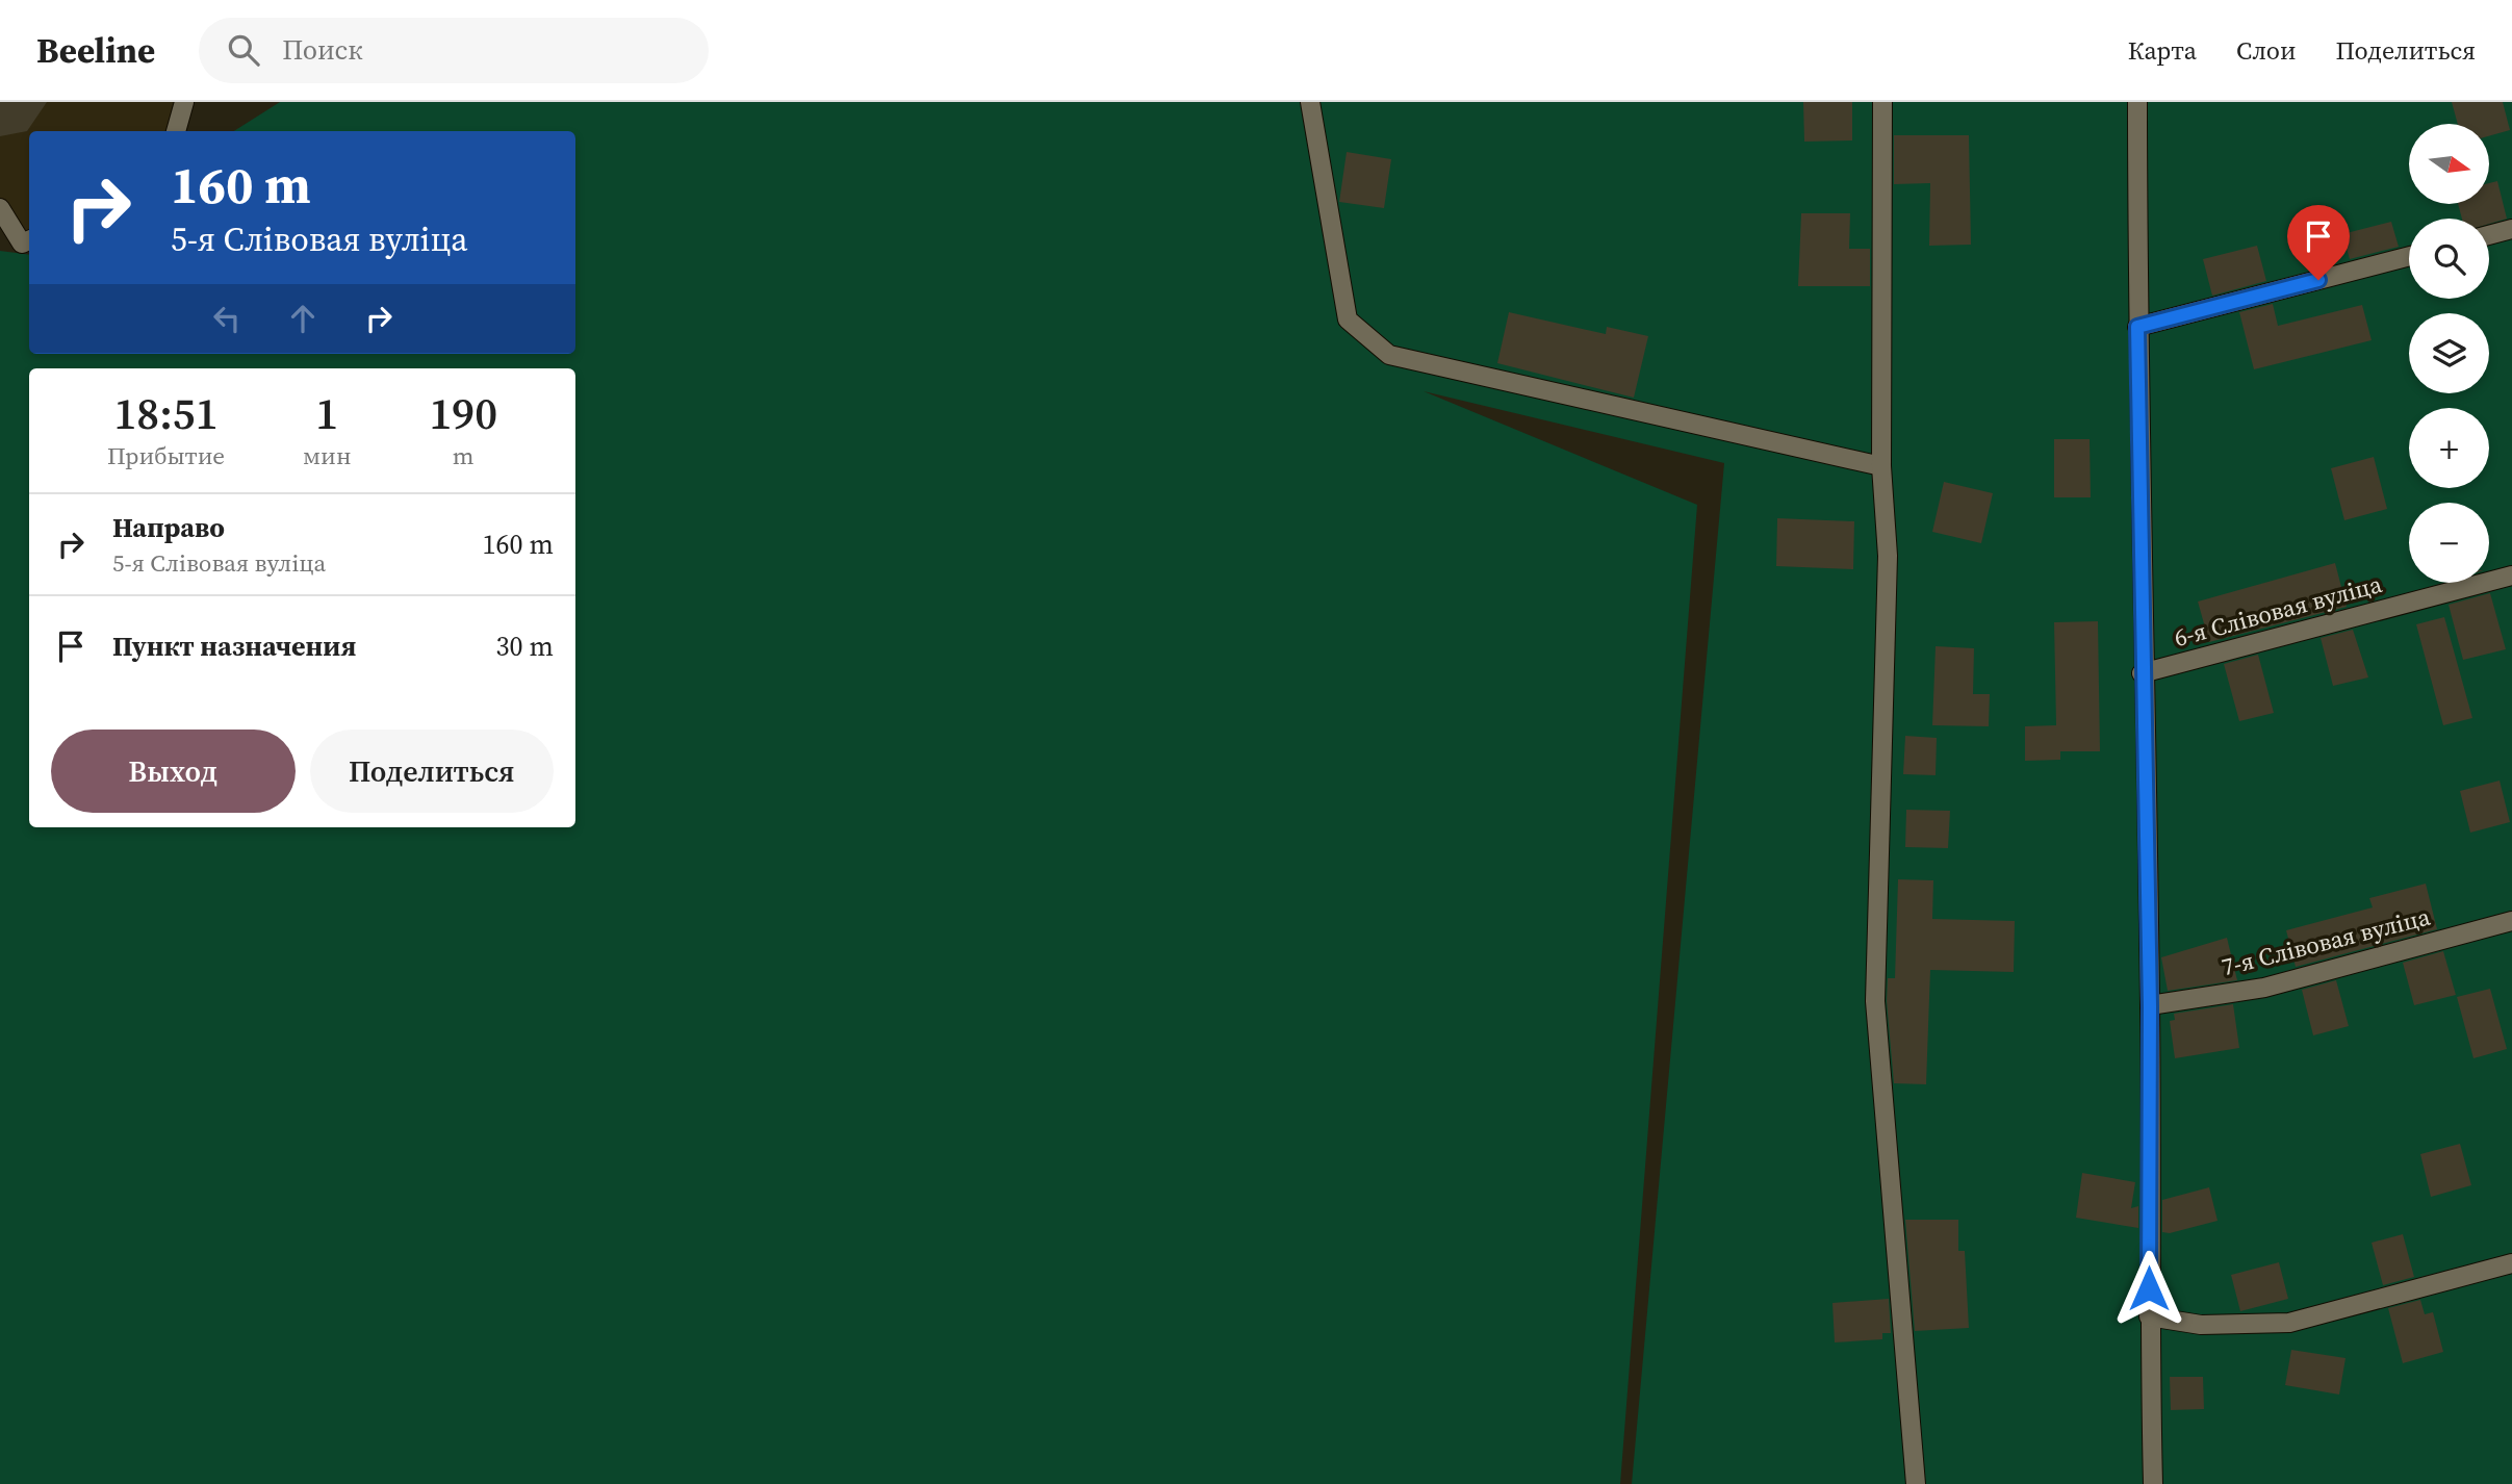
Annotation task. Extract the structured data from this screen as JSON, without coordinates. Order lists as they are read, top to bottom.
{
  "streets": {
    "street": ["6-я Слівовая вуліца", "7-я Слівовая вуліца"]
  },
  "north": "right",
  "page": {
    "header": "Beeline",
    "search": "Поиск",
    "nav": ["Карта", "Слои", "Поделиться"],
    "map_buttons": ["+", "−"],
    "turn": ["160 m", "5-я Слівовая вуліца"],
    "eta": [
      "18:51",
      "Прибытие",
      "1",
      "мин",
      "190",
      "m"
    ],
    "list": [
      {
        "name": "Направо",
        "note": "5-я Слівовая вуліца",
        "value": "160 m"
      },
      {
        "name": "Пункт назначения",
        "value": "30 m"
      }
    ],
    "buttons": ["Выход", "Поделиться"]
  }
}
